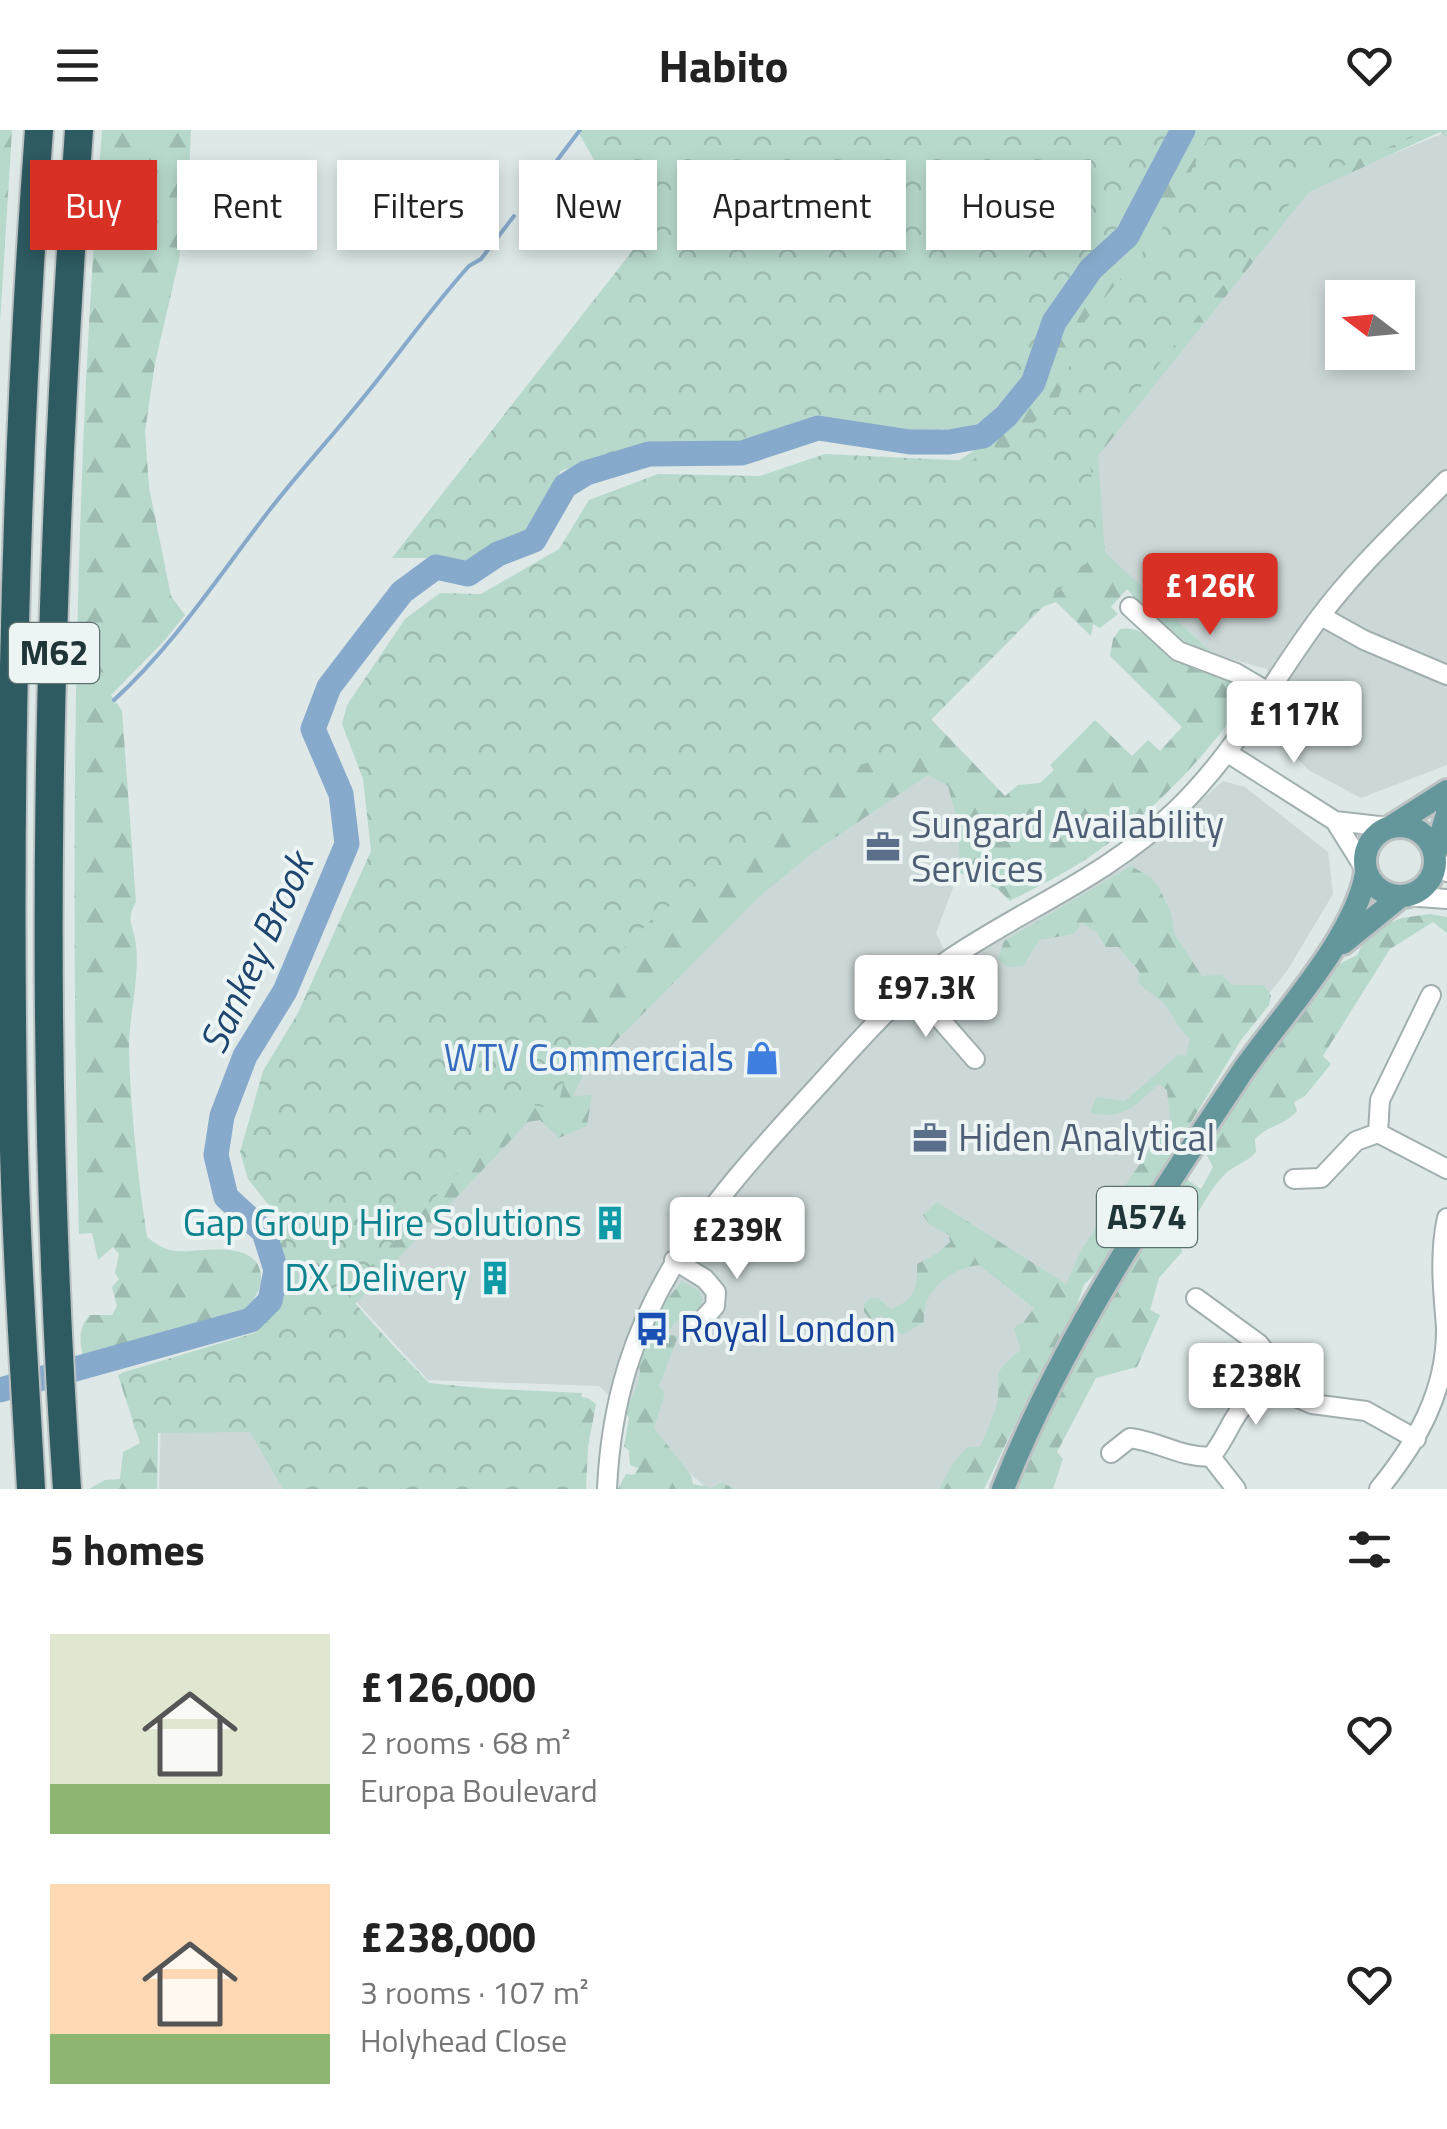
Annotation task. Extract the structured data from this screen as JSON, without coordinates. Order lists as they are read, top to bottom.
{
  "streets": {
    "highway": ["M62"],
    "main road": ["A574"]
  },
  "water": ["Sankey Brook"],
  "places": {
    "office": ["Sungard Availability Services", "Hiden Analytical"],
    "shop": ["WTV Commercials"],
    "building": ["Gap Group Hire Solutions", "DX Delivery"],
    "bus stop": ["Royal London"]
  },
  "north": "left",
  "page": {
    "header": "Habito",
    "chip": [
      "Buy",
      "Rent",
      "Filters",
      "New",
      "Apartment",
      "House"
    ],
    "price": [
      "£126K",
      "£117K",
      "£97.3K",
      "£239K",
      "£238K"
    ],
    "heading": "5 homes",
    "list": [
      {
        "name": "£126,000",
        "note": "2 rooms · 68 m² · Europa Boulevard"
      },
      {
        "name": "£238,000",
        "note": "3 rooms · 107 m² · Holyhead Close"
      }
    ]
  }
}
